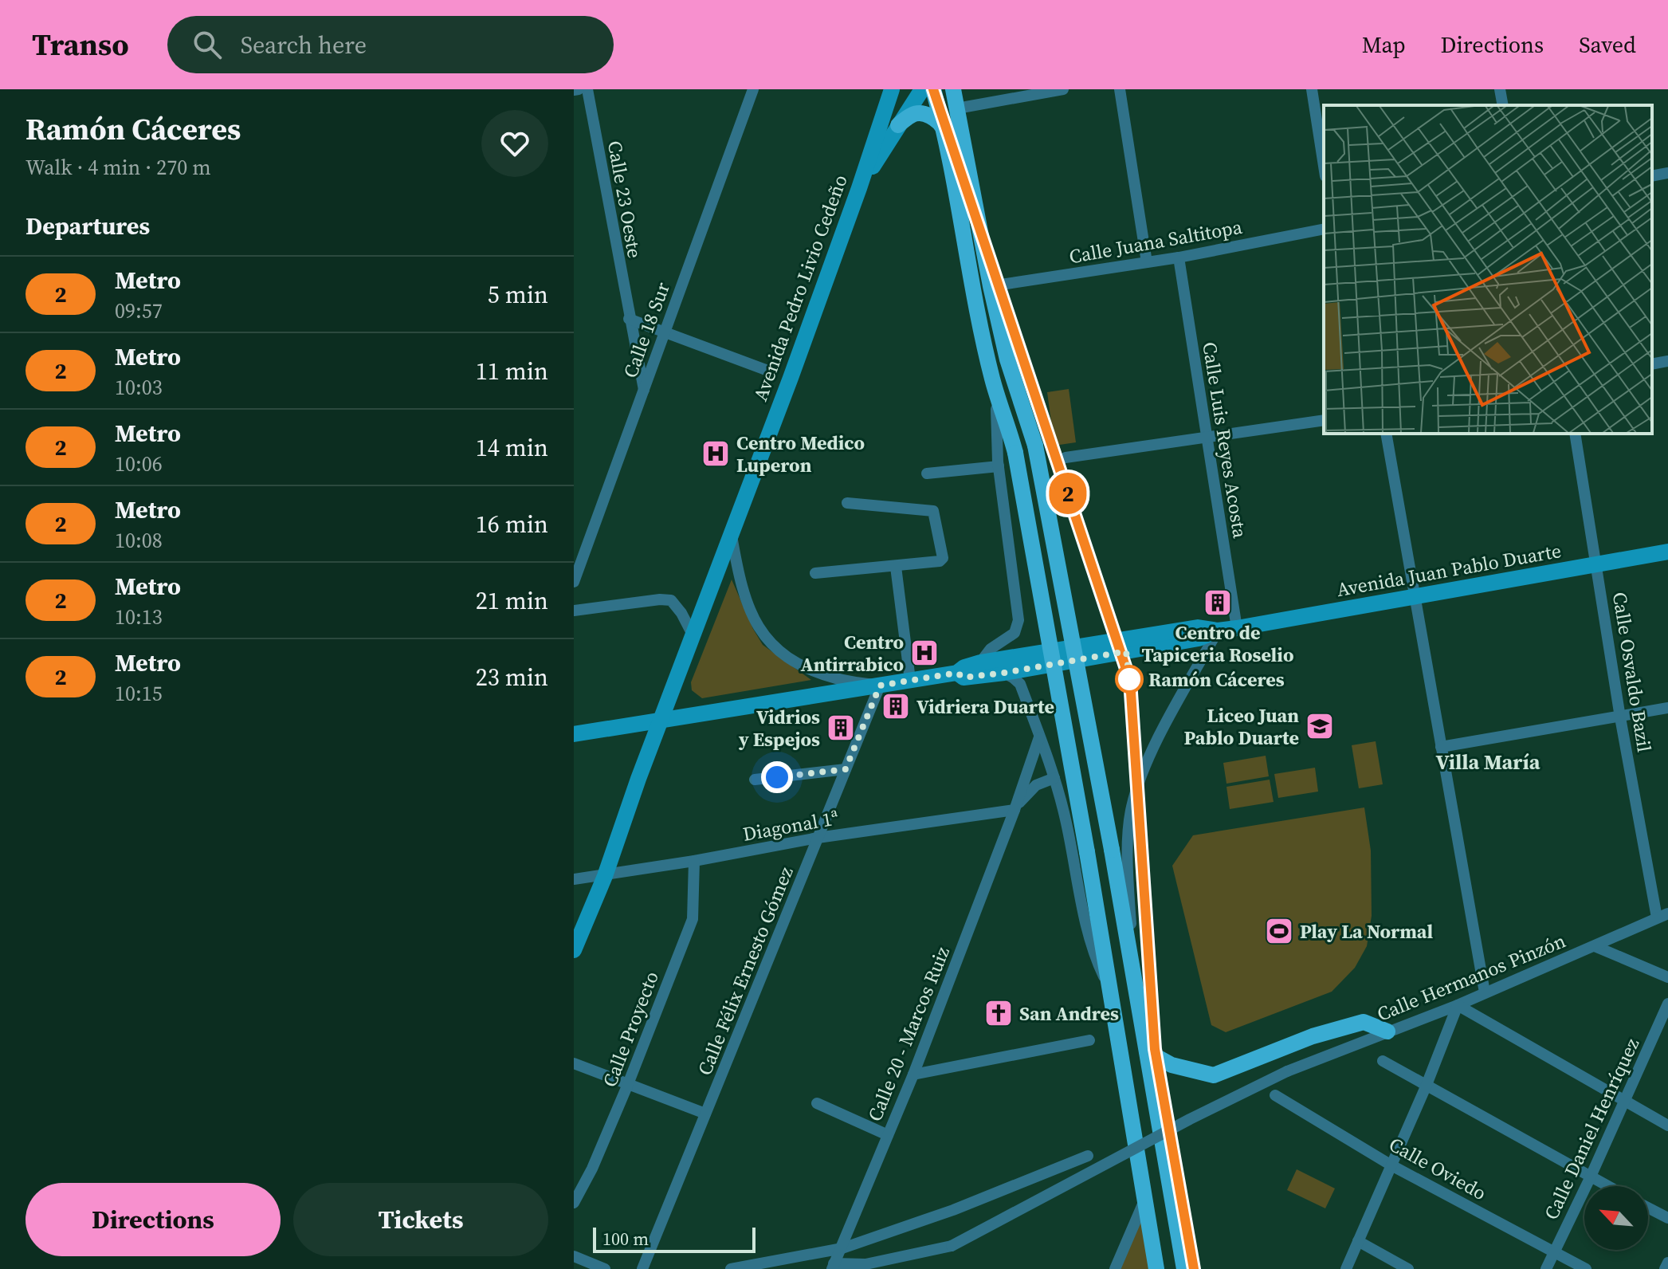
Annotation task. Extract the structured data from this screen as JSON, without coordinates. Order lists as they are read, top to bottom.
{
  "streets": {
    "main road": ["Avenida Pedro Livio Cedeño", "Avenida Juan Pablo Duarte"],
    "street": [
      "Calle 23 Oeste",
      "Calle Juana Saltitopa",
      "Calle 18 Sur",
      "Calle Luis Reyes Acosta",
      "Calle Osvaldo Bazil",
      "Diagonal 1ª",
      "Calle Félix Ernesto Gómez",
      "Calle Hermanos Pinzón",
      "Calle Proyecto",
      "Calle 20 - Marcos Ruiz",
      "Calle Daniel Henríquez",
      "Calle Oviedo"
    ]
  },
  "crossings": [
    ["Calle 23 Oeste", "Calle 18 Sur"],
    ["Calle Juana Saltitopa", "Calle Luis Reyes Acosta"],
    ["Avenida Pedro Livio Cedeño", "Diagonal 1ª"],
    ["Calle Luis Reyes Acosta", "Avenida Juan Pablo Duarte"],
    ["Avenida Juan Pablo Duarte", "Calle Osvaldo Bazil"],
    ["Calle Osvaldo Bazil", "Calle Hermanos Pinzón"],
    ["Diagonal 1ª", "Calle Félix Ernesto Gómez"],
    ["Diagonal 1ª", "Calle Proyecto"],
    ["Diagonal 1ª", "Calle 20 - Marcos Ruiz"],
    ["Calle Daniel Henríquez", "Calle Oviedo"]
  ],
  "districts": ["Villa María"],
  "places": {
    "hospital": ["Centro Medico Luperon", "Centro Antirrabico"],
    "building": ["Centro de Tapiceria Roselio", "Vidriera Duarte", "Vidrios y Espejos"],
    "other": ["Ramón Cáceres"],
    "school or university": ["Liceo Juan Pablo Duarte"],
    "sports": ["Play La Normal"],
    "church": ["San Andres"]
  },
  "lines": ["metro line 2"],
  "scale_bar": "100 m",
  "north": "top left",
  "page": {
    "header": "Transo",
    "search": "Search here",
    "nav": ["Map", "Directions", "Saved"],
    "heading": [
      ["Ramón Cáceres", "Walk · 4 min · 270 m"],
      "Departures"
    ],
    "on_map": "2",
    "list": [
      {
        "mark": "2",
        "name": "Metro",
        "note": "09:57",
        "value": "5 min"
      },
      {
        "mark": "2",
        "name": "Metro",
        "note": "10:03",
        "value": "11 min"
      },
      {
        "mark": "2",
        "name": "Metro",
        "note": "10:06",
        "value": "14 min"
      },
      {
        "mark": "2",
        "name": "Metro",
        "note": "10:08",
        "value": "16 min"
      },
      {
        "mark": "2",
        "name": "Metro",
        "note": "10:13",
        "value": "21 min"
      },
      {
        "mark": "2",
        "name": "Metro",
        "note": "10:15",
        "value": "23 min"
      }
    ],
    "buttons": ["Directions", "Tickets"],
    "scale": "100 m"
  }
}
